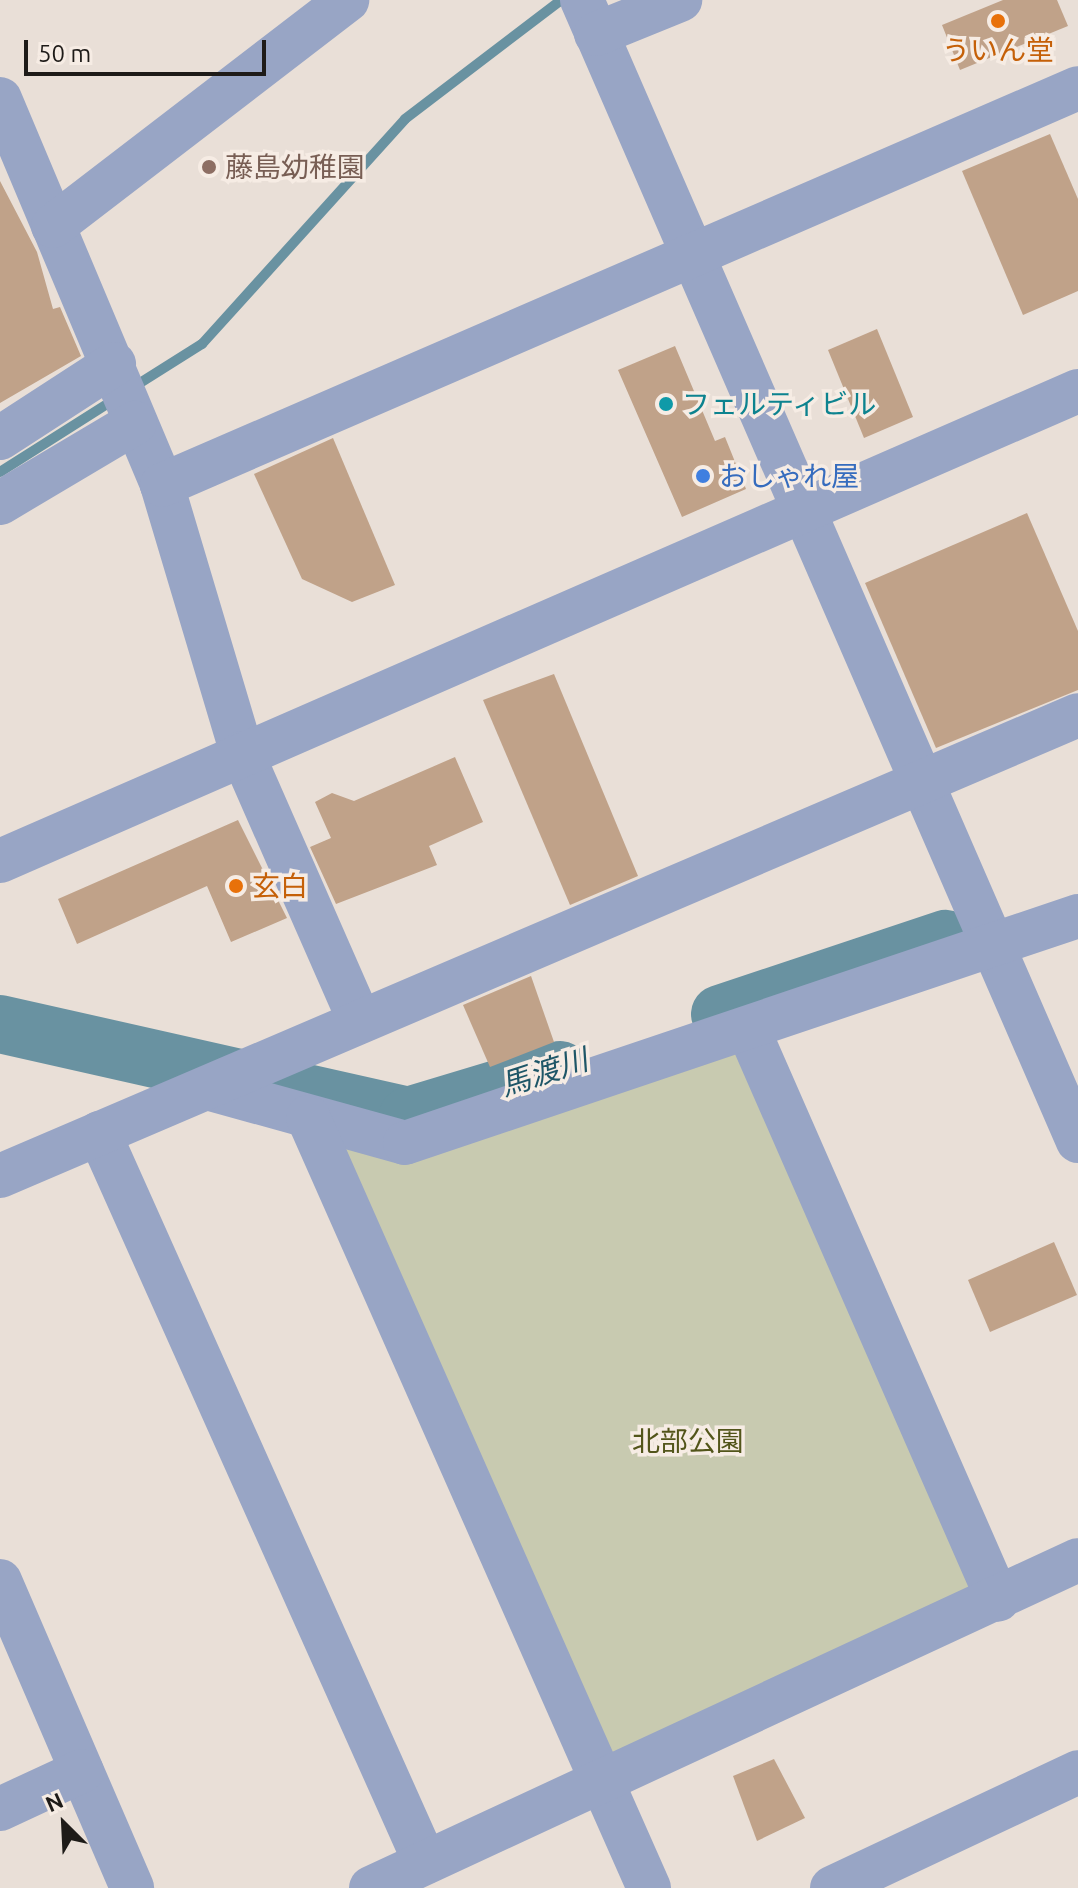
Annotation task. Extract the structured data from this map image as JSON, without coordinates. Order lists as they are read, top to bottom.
{
  "water": ["馬渡川"],
  "parks": ["北部公園"],
  "places": [
    "ういん堂",
    "藤島幼稚園",
    "フェルティビル",
    "おしゃれ屋",
    "玄白"
  ],
  "scale_bar": "50 m",
  "north": "top left"
}
